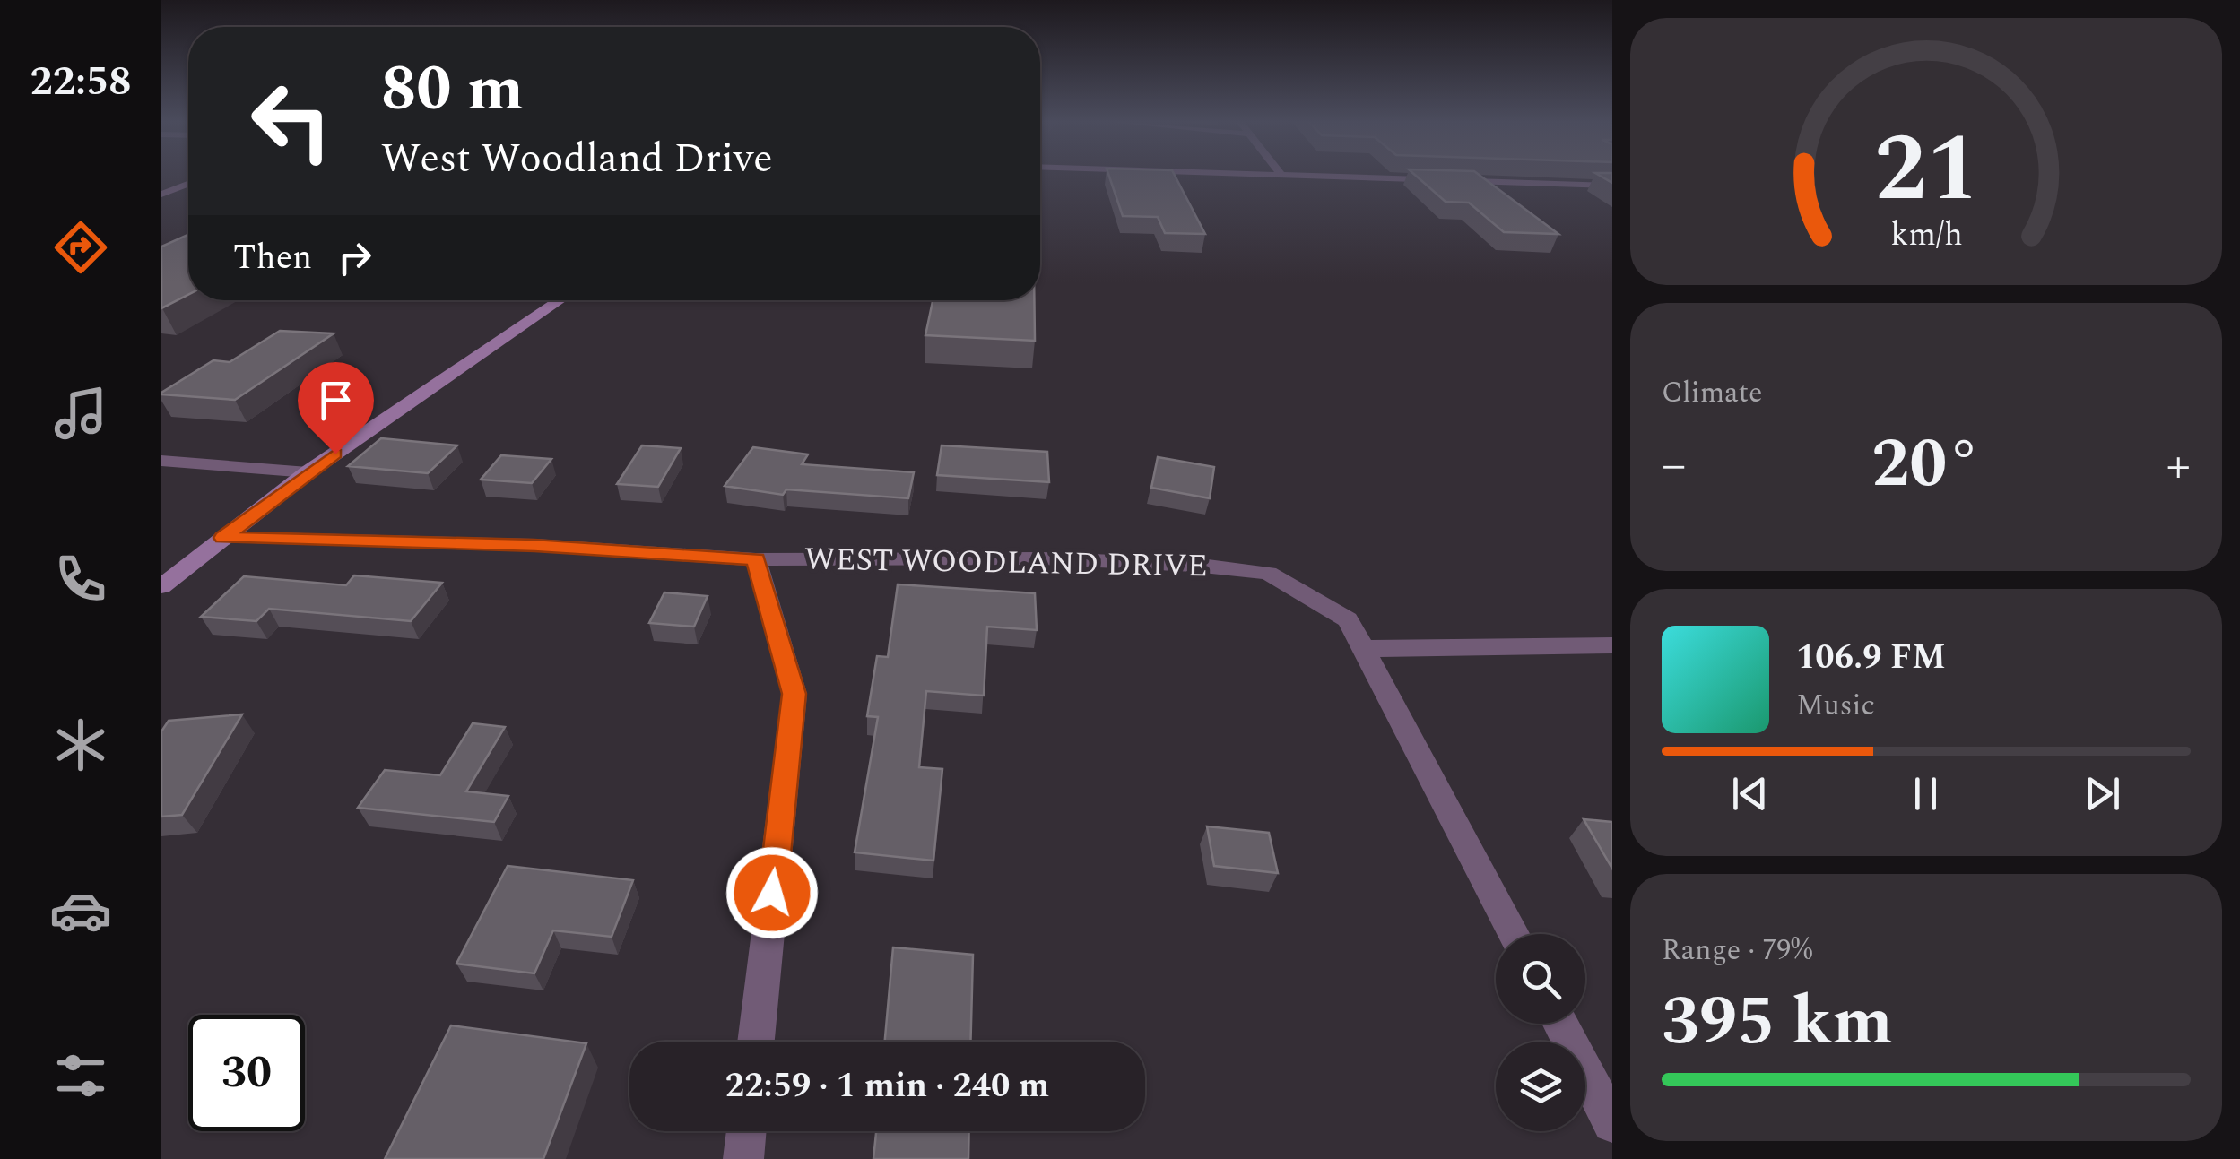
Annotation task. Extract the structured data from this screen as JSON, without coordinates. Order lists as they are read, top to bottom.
{
  "streets": {
    "street": ["WEST WOODLAND DRIVE"]
  },
  "page": {
    "tabs": "22:58",
    "turn": ["80 m", "West Woodland Drive"],
    "then": "Then",
    "tile": [
      "Climate",
      ["Range · 79%", "395 km"]
    ],
    "heat": ["−", "20°", "+"],
    "song": ["106.9 FM", "Music"],
    "limit": "30",
    "trip": "22:59 · 1 min · 240 m",
    "gauge": ["21", "km/h"]
  }
}
